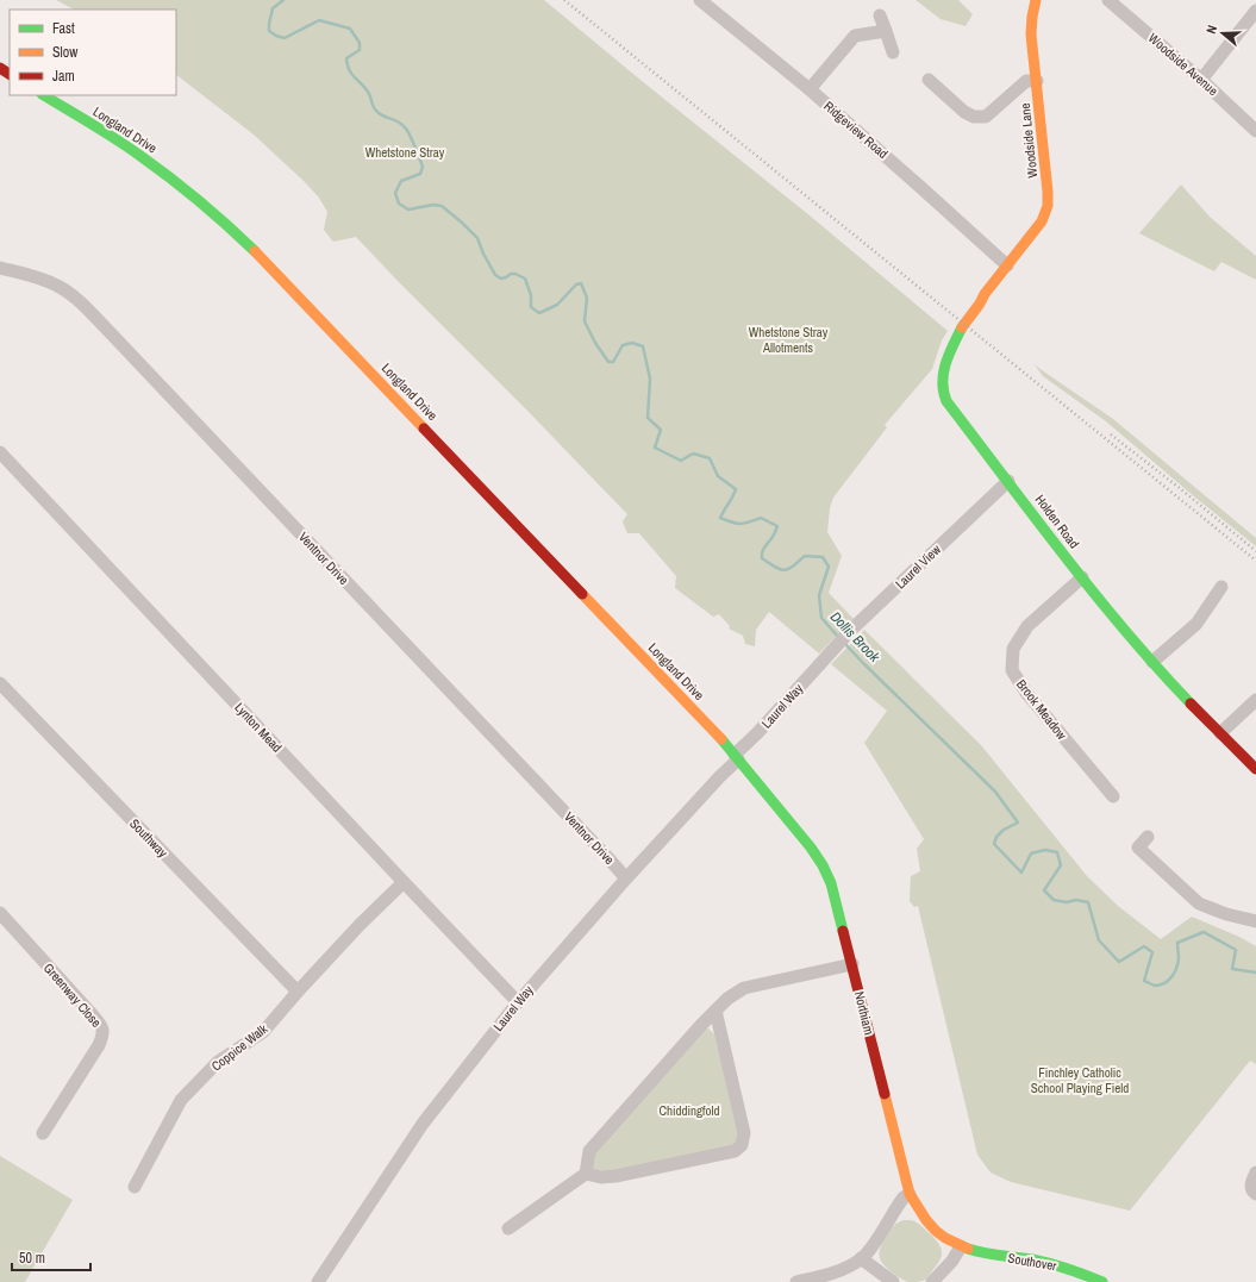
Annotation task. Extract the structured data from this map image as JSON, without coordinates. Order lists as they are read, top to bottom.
{
  "streets": {
    "street": [
      "Woodside Avenue",
      "Longland Drive",
      "Ridgeview Road",
      "Woodside Lane",
      "Holden Road",
      "Ventnor Drive",
      "Laurel View",
      "Laurel Way",
      "Brook Meadow",
      "Lynton Mead",
      "Southway",
      "Greenway Close",
      "Northiam",
      "Coppice Walk",
      "Southover"
    ]
  },
  "crossings": [
    ["Longland Drive", "Laurel Way"],
    ["Longland Drive", "Northiam"],
    ["Ridgeview Road", "Woodside Lane"],
    ["Ridgeview Road", "Holden Road"],
    ["Woodside Lane", "Holden Road"],
    ["Holden Road", "Laurel View"],
    ["Holden Road", "Brook Meadow"],
    ["Ventnor Drive", "Laurel Way"],
    ["Laurel View", "Laurel Way"],
    ["Laurel Way", "Lynton Mead"],
    ["Laurel Way", "Northiam"],
    ["Lynton Mead", "Coppice Walk"],
    ["Southway", "Coppice Walk"],
    ["Northiam", "Southover"]
  ],
  "water": ["Dollis Brook"],
  "parks": [
    "Whetstone Stray",
    "Whetstone Stray Allotments",
    "Finchley Catholic School Playing Field",
    "Chiddingfold"
  ],
  "legend": ["Fast", "Slow", "Jam"],
  "scale_bar": "50 m",
  "north": "left"
}
